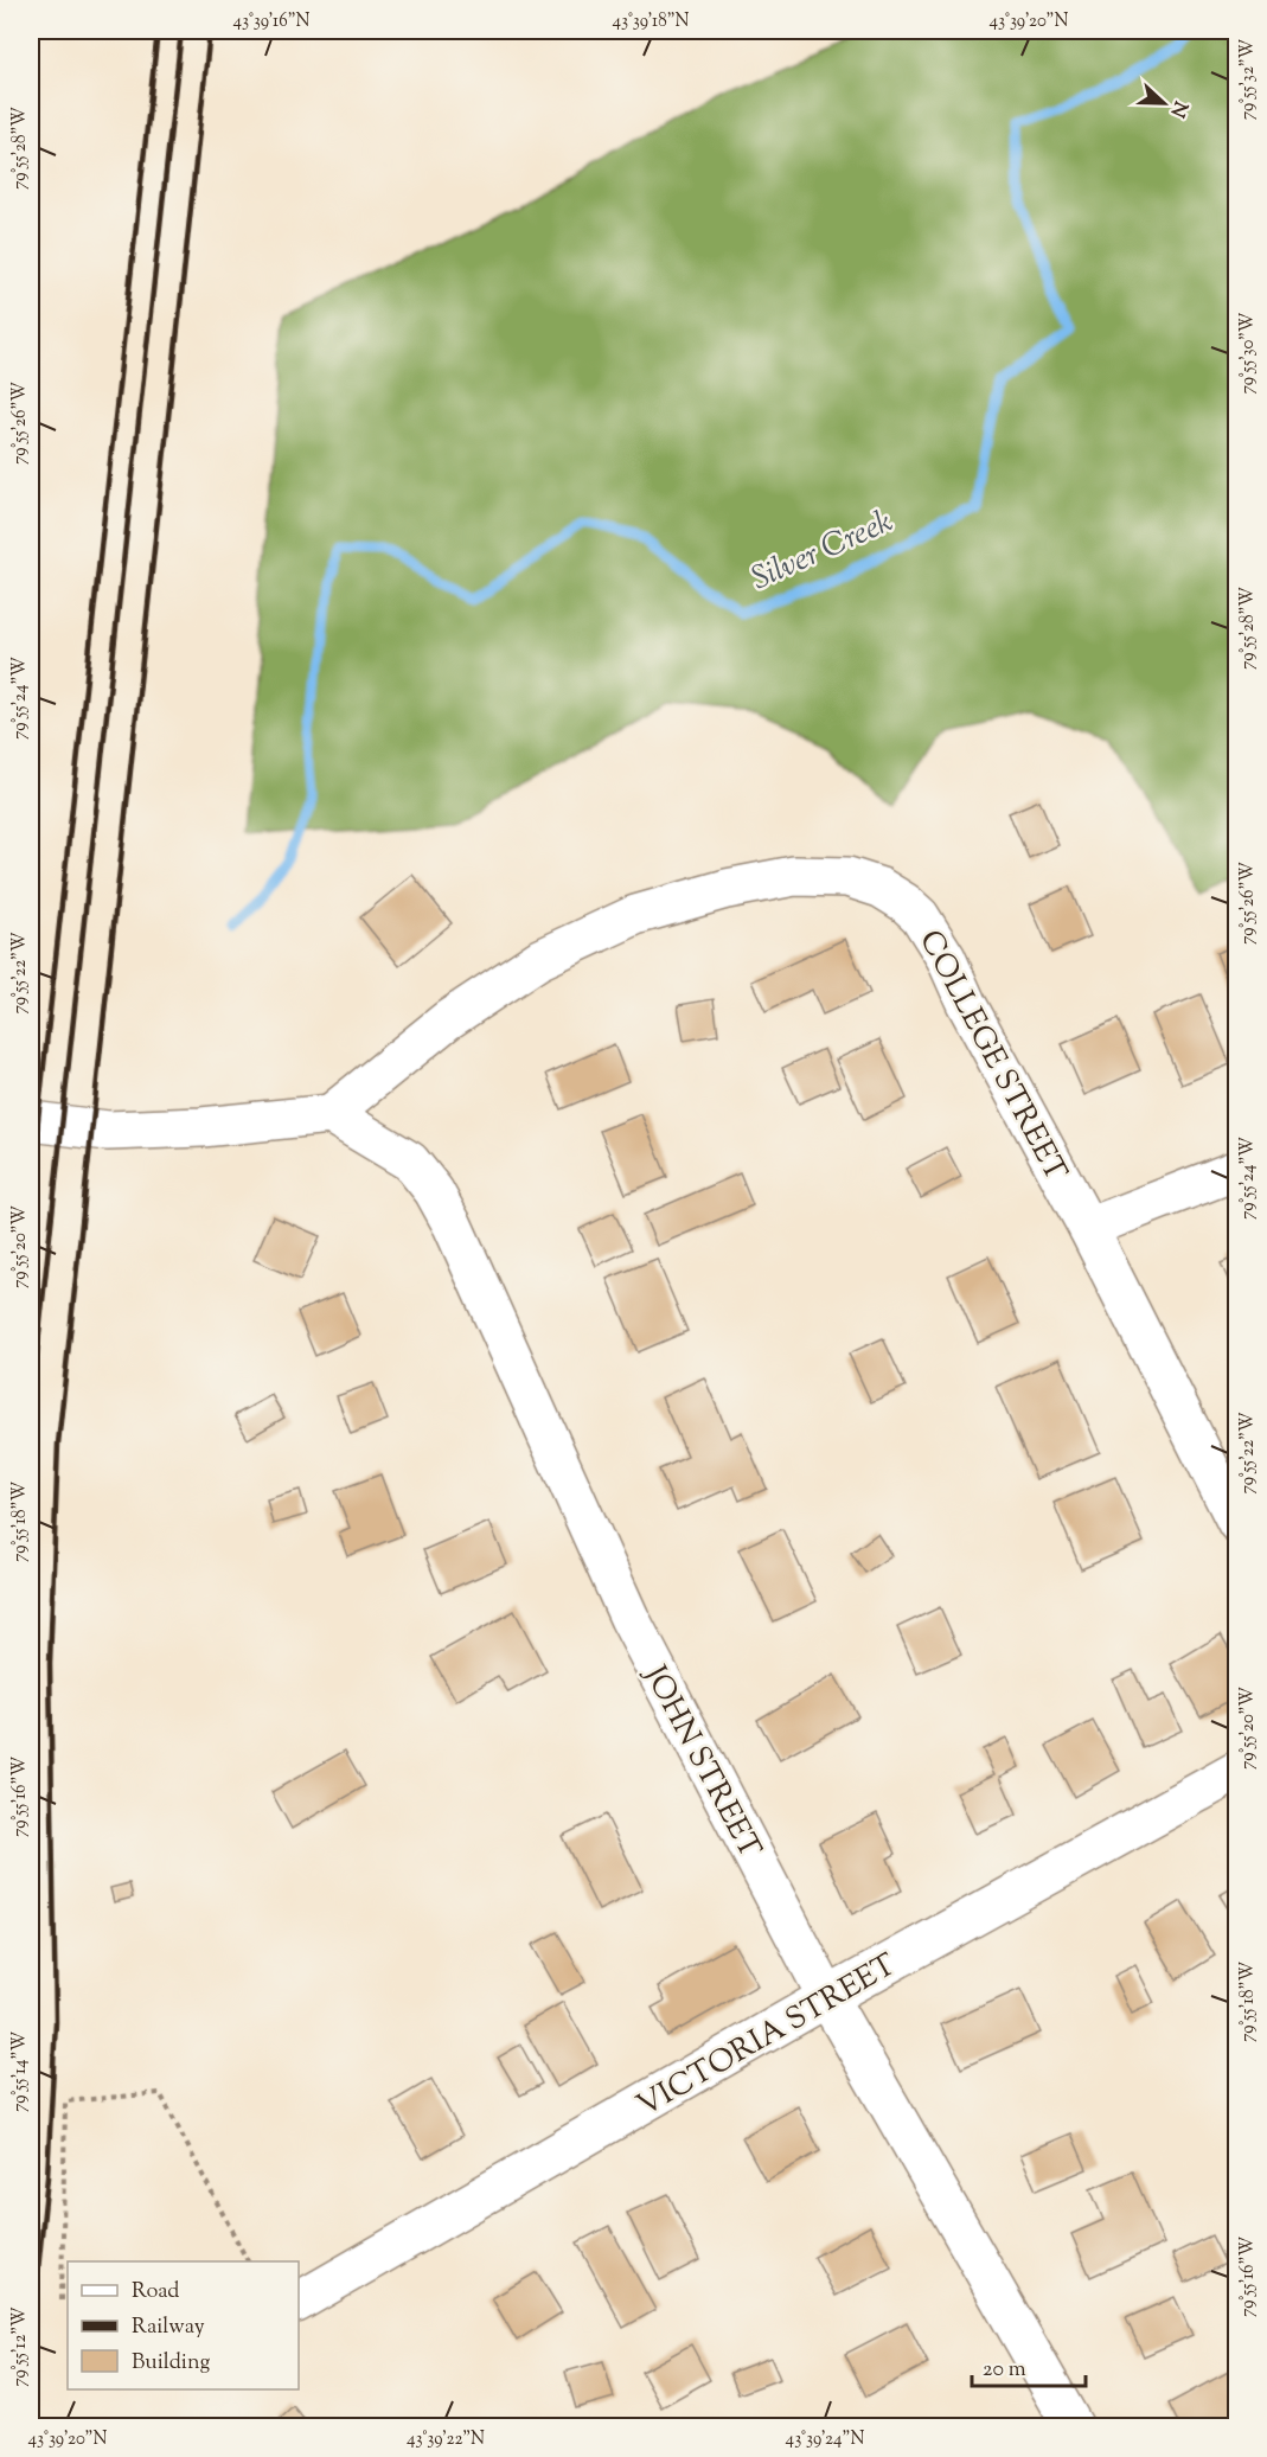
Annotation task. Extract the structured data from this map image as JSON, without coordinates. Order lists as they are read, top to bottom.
{
  "streets": {
    "street": ["COLLEGE STREET", "JOHN STREET", "VICTORIA STREET"]
  },
  "crossings": [
    ["COLLEGE STREET", "JOHN STREET"],
    ["JOHN STREET", "VICTORIA STREET"]
  ],
  "water": ["Silver Creek"],
  "legend": ["Road", "Railway", "Building"],
  "scale_bar": "20 m",
  "north": "right",
  "coordinates": [
    "43°39'16\"N",
    "43°39'18\"N",
    "43°39'20\"N",
    "79°55'32\"W",
    "79°55'28\"W",
    "79°55'30\"W",
    "79°55'26\"W",
    "79°55'24\"W",
    "79°55'22\"W",
    "79°55'20\"W",
    "79°55'18\"W",
    "79°55'16\"W",
    "79°55'14\"W",
    "79°55'12\"W",
    "43°39'22\"N",
    "43°39'24\"N"
  ]
}
